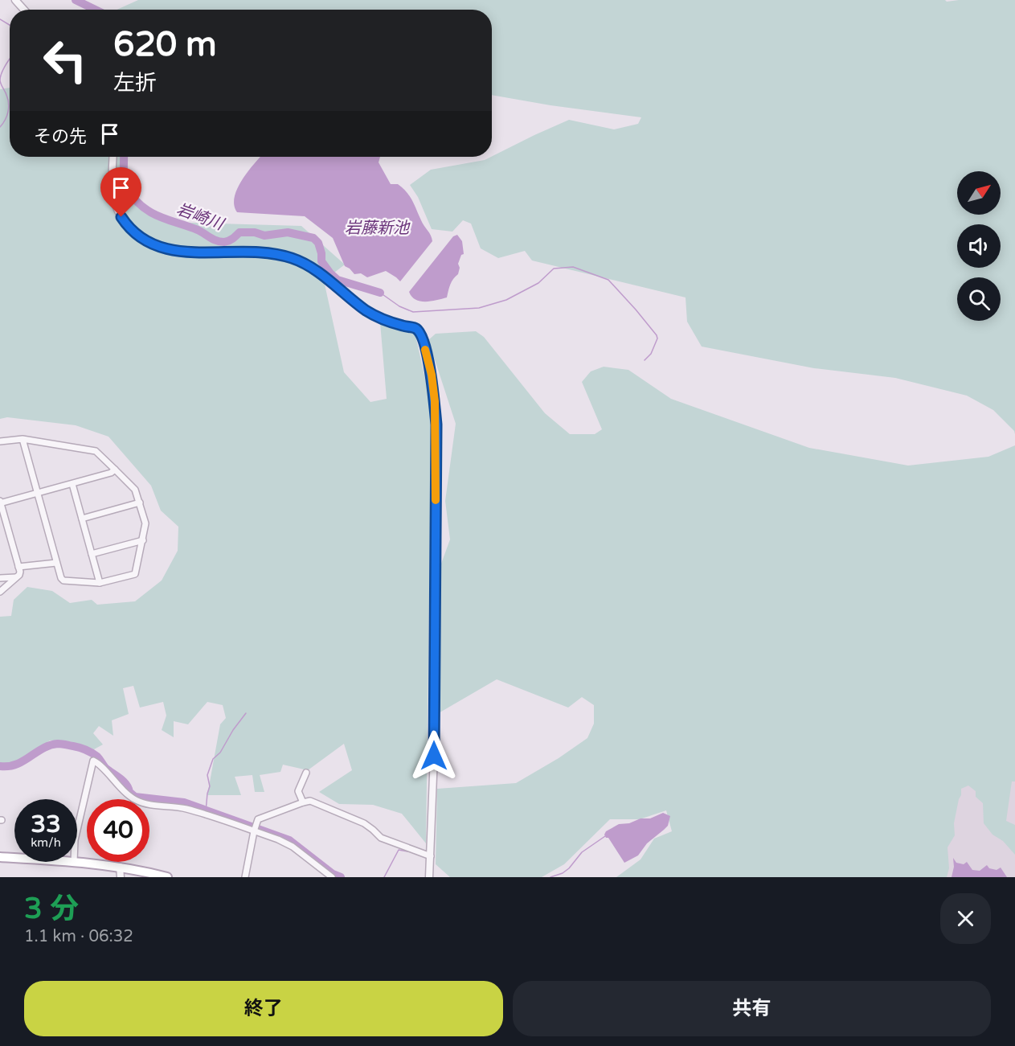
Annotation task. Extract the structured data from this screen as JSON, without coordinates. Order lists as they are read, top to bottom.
{
  "water": ["岩崎川", "岩藤新池"],
  "north": "top right",
  "page": {
    "turn": ["620 m", "左折"],
    "then": "その先",
    "speed": "33 km/h",
    "limit": "40",
    "heading": ["3 分", "1.1 km · 06:32"],
    "buttons": ["終了", "共有"]
  }
}
